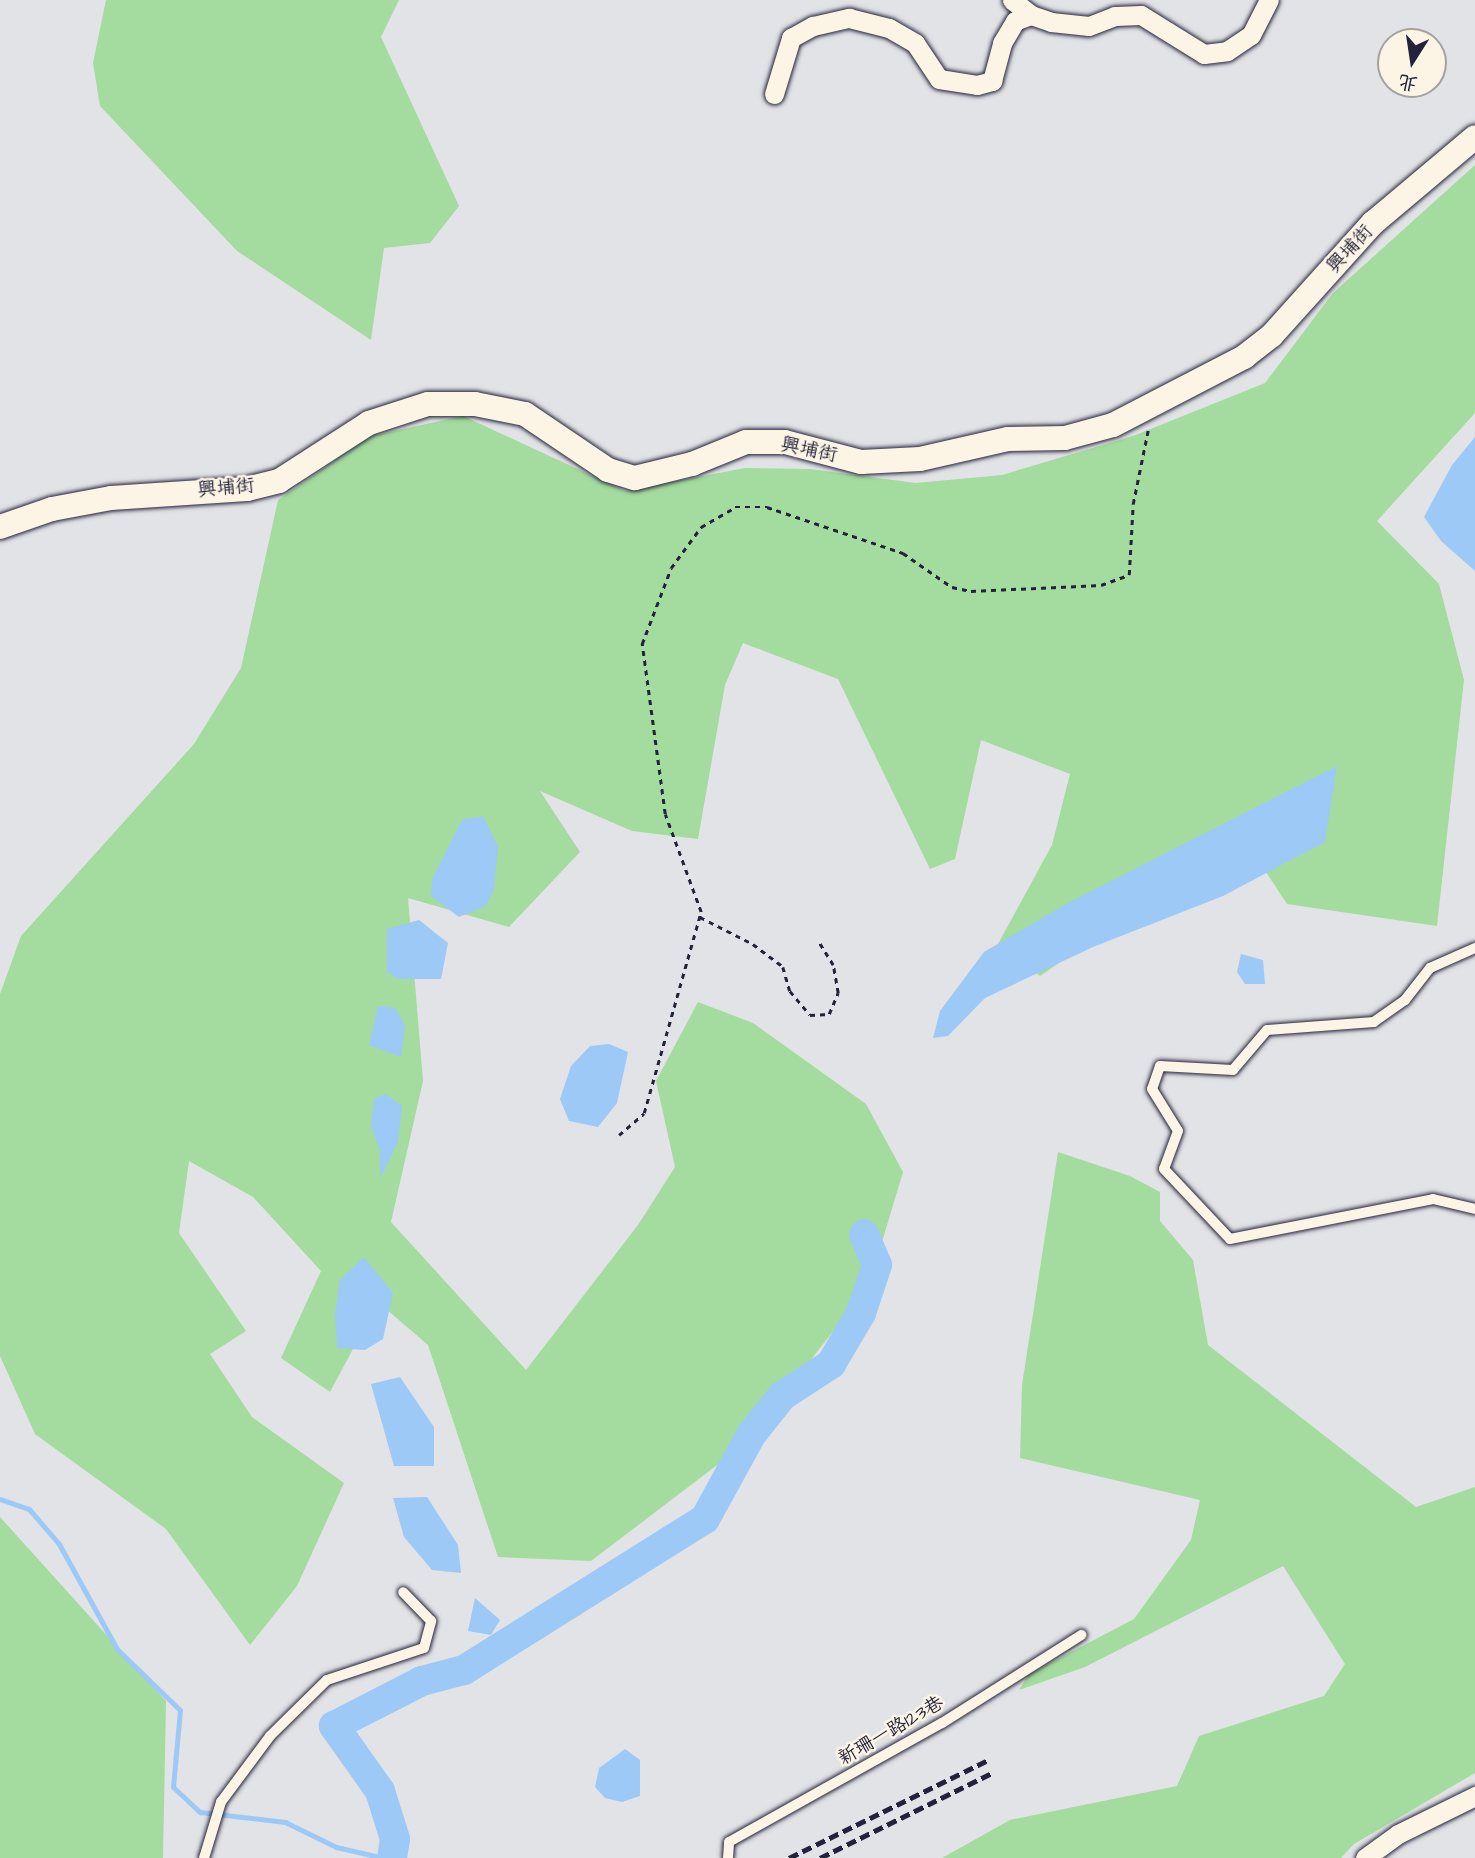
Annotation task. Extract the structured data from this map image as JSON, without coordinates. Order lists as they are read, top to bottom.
{
  "streets": {
    "street": ["興埔街"],
    "lane": ["新珊一路123巷"]
  },
  "north": "bottom"
}
